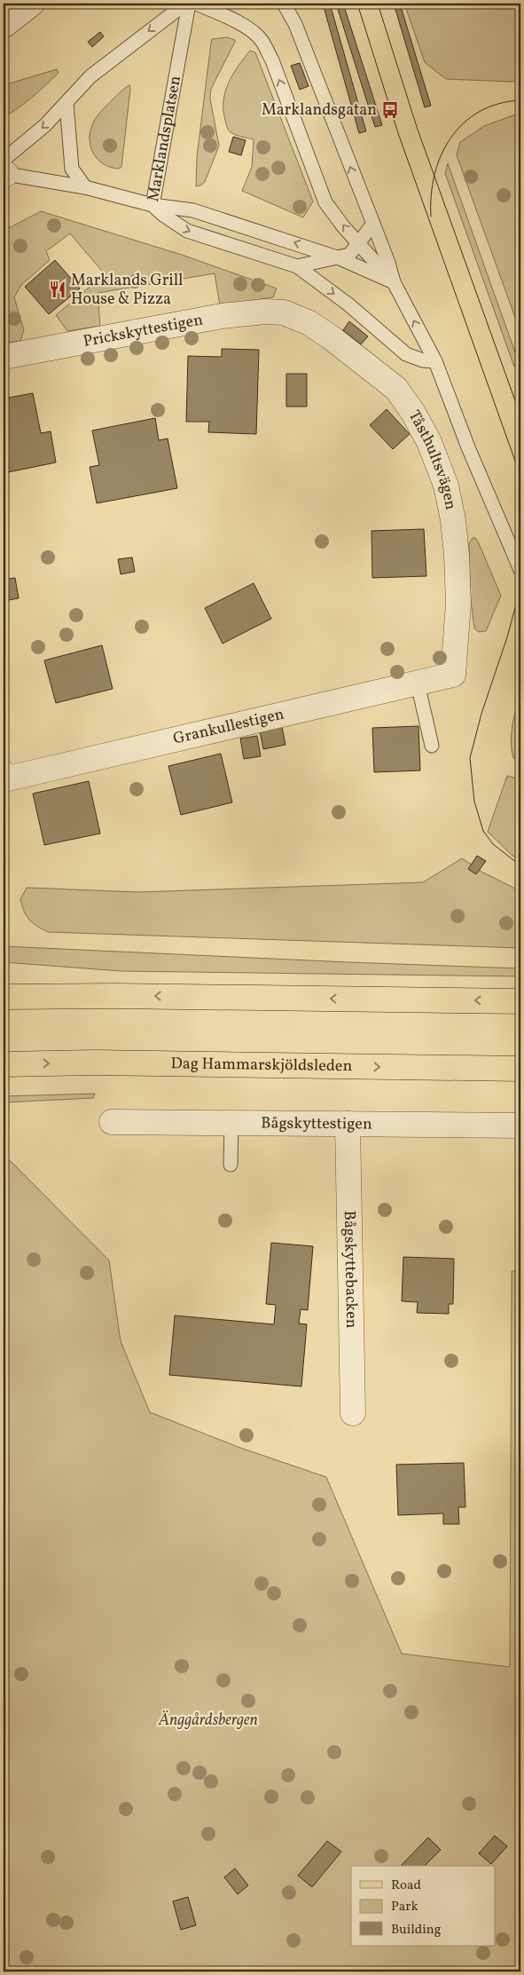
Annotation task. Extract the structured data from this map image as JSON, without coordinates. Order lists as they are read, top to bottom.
{
  "streets": {
    "main road": ["Dag Hammarskjöldsleden"],
    "street": [
      "Prickskyttestigen",
      "Tåsthultsvägen",
      "Grankullestigen",
      "Bågskyttestigen",
      "Bågskyttebacken"
    ],
    "lane": ["Marklandsplatsen"]
  },
  "crossings": [
    ["Prickskyttestigen", "Tåsthultsvägen"],
    ["Tåsthultsvägen", "Grankullestigen"],
    ["Bågskyttestigen", "Bågskyttebacken"]
  ],
  "parks": ["Änggårdsbergen"],
  "places": {
    "bus stop": ["Marklandsgatan"],
    "restaurant": ["Marklands Grill House & Pizza"]
  },
  "legend": ["Road", "Park", "Building"]
}
